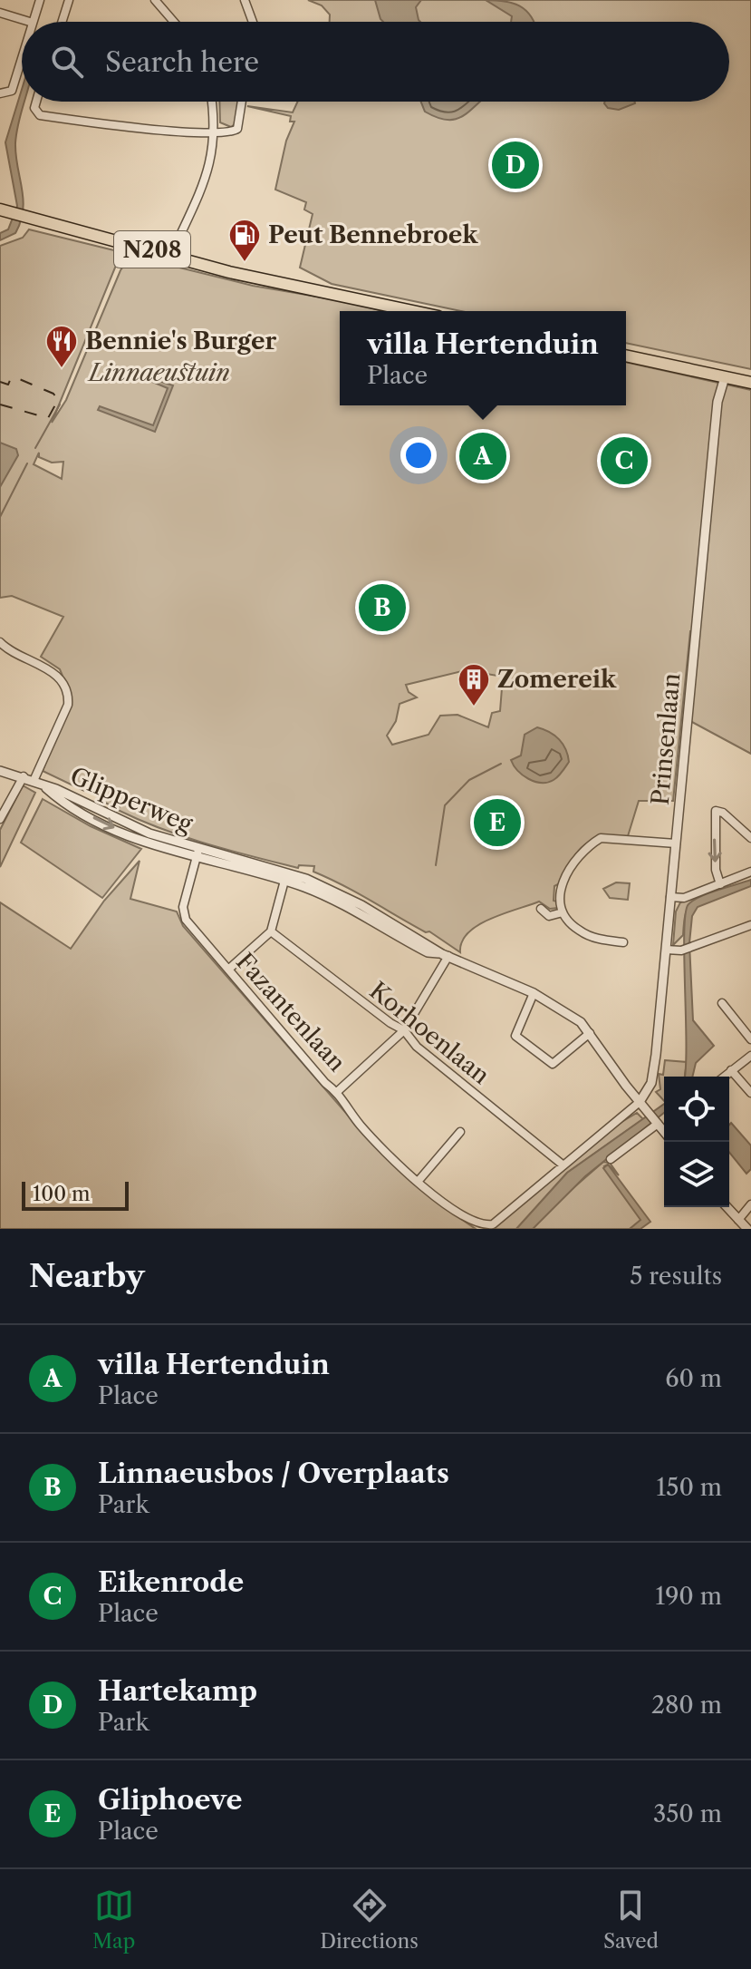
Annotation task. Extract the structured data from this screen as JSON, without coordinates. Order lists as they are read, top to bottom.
{
  "streets": {
    "main road": ["N208"],
    "street": [
      "Prinsenlaan",
      "Glipperweg",
      "Fazantenlaan",
      "Korhoenlaan"
    ]
  },
  "crossings": [
    ["Prinsenlaan", "Glipperweg"],
    ["Prinsenlaan", "Fazantenlaan"],
    ["Glipperweg", "Fazantenlaan"],
    ["Fazantenlaan", "Korhoenlaan"]
  ],
  "parks": ["Linnaeustuin"],
  "places": {
    "fuel station": ["Peut Bennebroek"],
    "restaurant": ["Bennie's Burger"],
    "building": ["Zomereik"]
  },
  "scale_bar": "100 m",
  "page": {
    "search": "Search here",
    "pins": [
      "D",
      "A",
      "C",
      "B",
      "E"
    ],
    "popup": ["villa Hertenduin", "Place"],
    "scale": "100 m",
    "heading": ["Nearby", "5 results"],
    "list": [
      {
        "mark": "A",
        "name": "villa Hertenduin",
        "note": "Place",
        "value": "60 m"
      },
      {
        "mark": "B",
        "name": "Linnaeusbos / Overplaats",
        "note": "Park",
        "value": "150 m"
      },
      {
        "mark": "C",
        "name": "Eikenrode",
        "note": "Place",
        "value": "190 m"
      },
      {
        "mark": "D",
        "name": "Hartekamp",
        "note": "Park",
        "value": "280 m"
      },
      {
        "mark": "E",
        "name": "Gliphoeve",
        "note": "Place",
        "value": "350 m"
      }
    ],
    "nav": ["Map", "Directions", "Saved"]
  }
}
